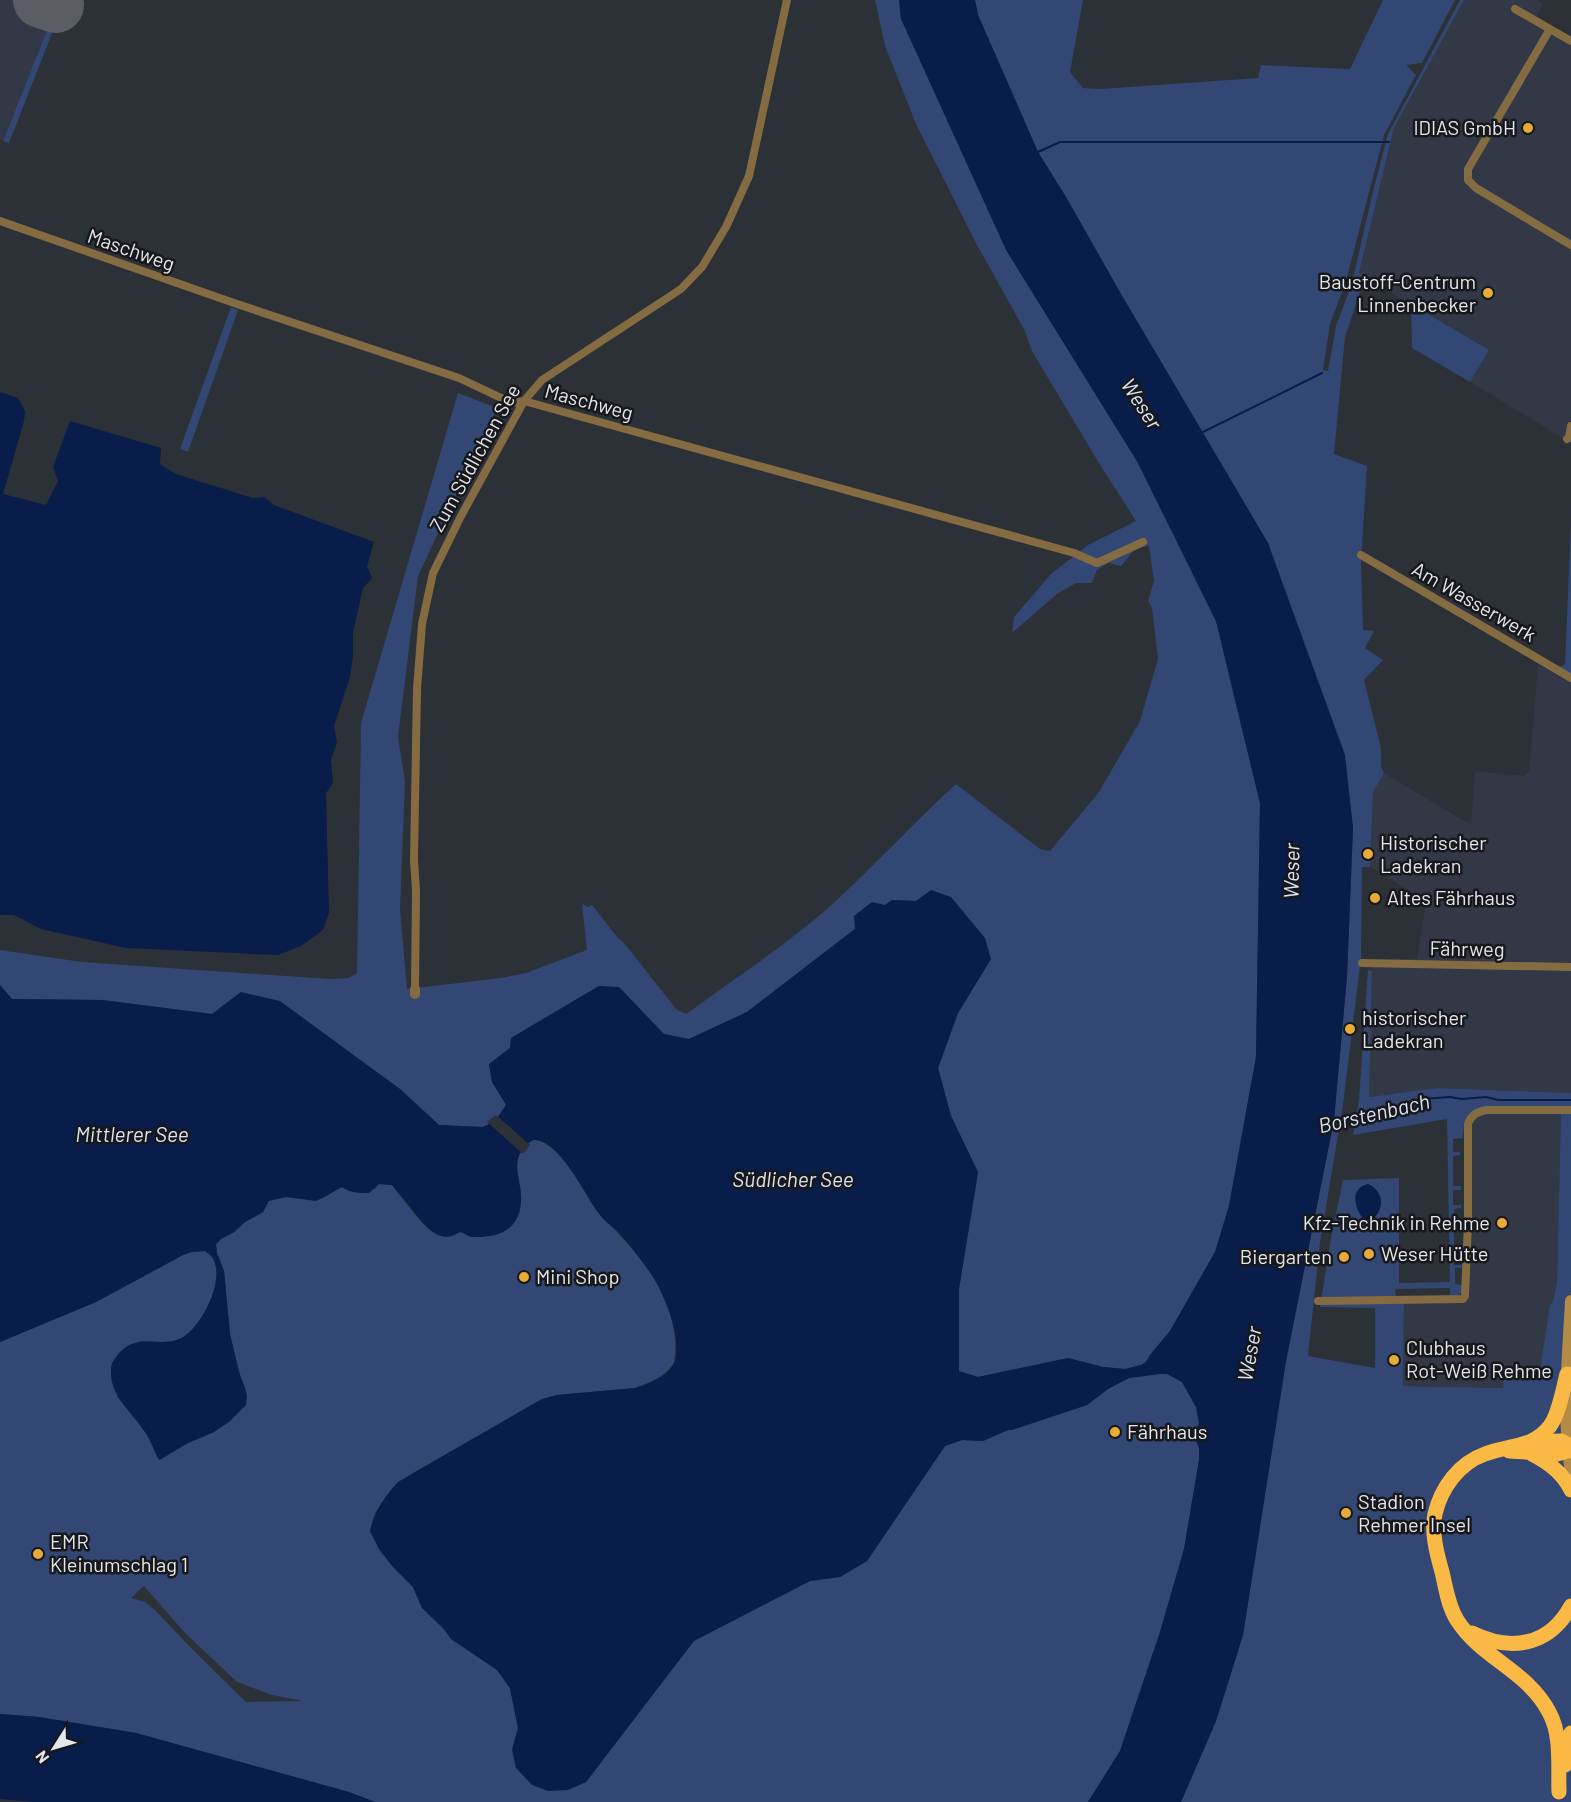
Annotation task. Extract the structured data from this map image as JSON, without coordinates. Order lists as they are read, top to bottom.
{
  "streets": {
    "street": [
      "Maschweg",
      "Zum Südlichen See",
      "Am Wasserwerk",
      "Fährweg"
    ]
  },
  "crossings": [
    ["Maschweg", "Zum Südlichen See"]
  ],
  "water": [
    "Weser",
    "Borstenbach",
    "Mittlerer See",
    "Südlicher See"
  ],
  "places": [
    "IDIAS GmbH",
    "Baustoff-Centrum Linnenbecker",
    "Historischer Ladekran",
    "Altes Fährhaus",
    "historischer Ladekran",
    "Kfz-Technik in Rehme",
    "Weser Hütte",
    "Biergarten",
    "Mini Shop",
    "Clubhaus Rot-Weiß Rehme",
    "Fährhaus",
    "Stadion Rehmer Insel",
    "EMR Kleinumschlag 1"
  ],
  "north": "bottom left"
}
